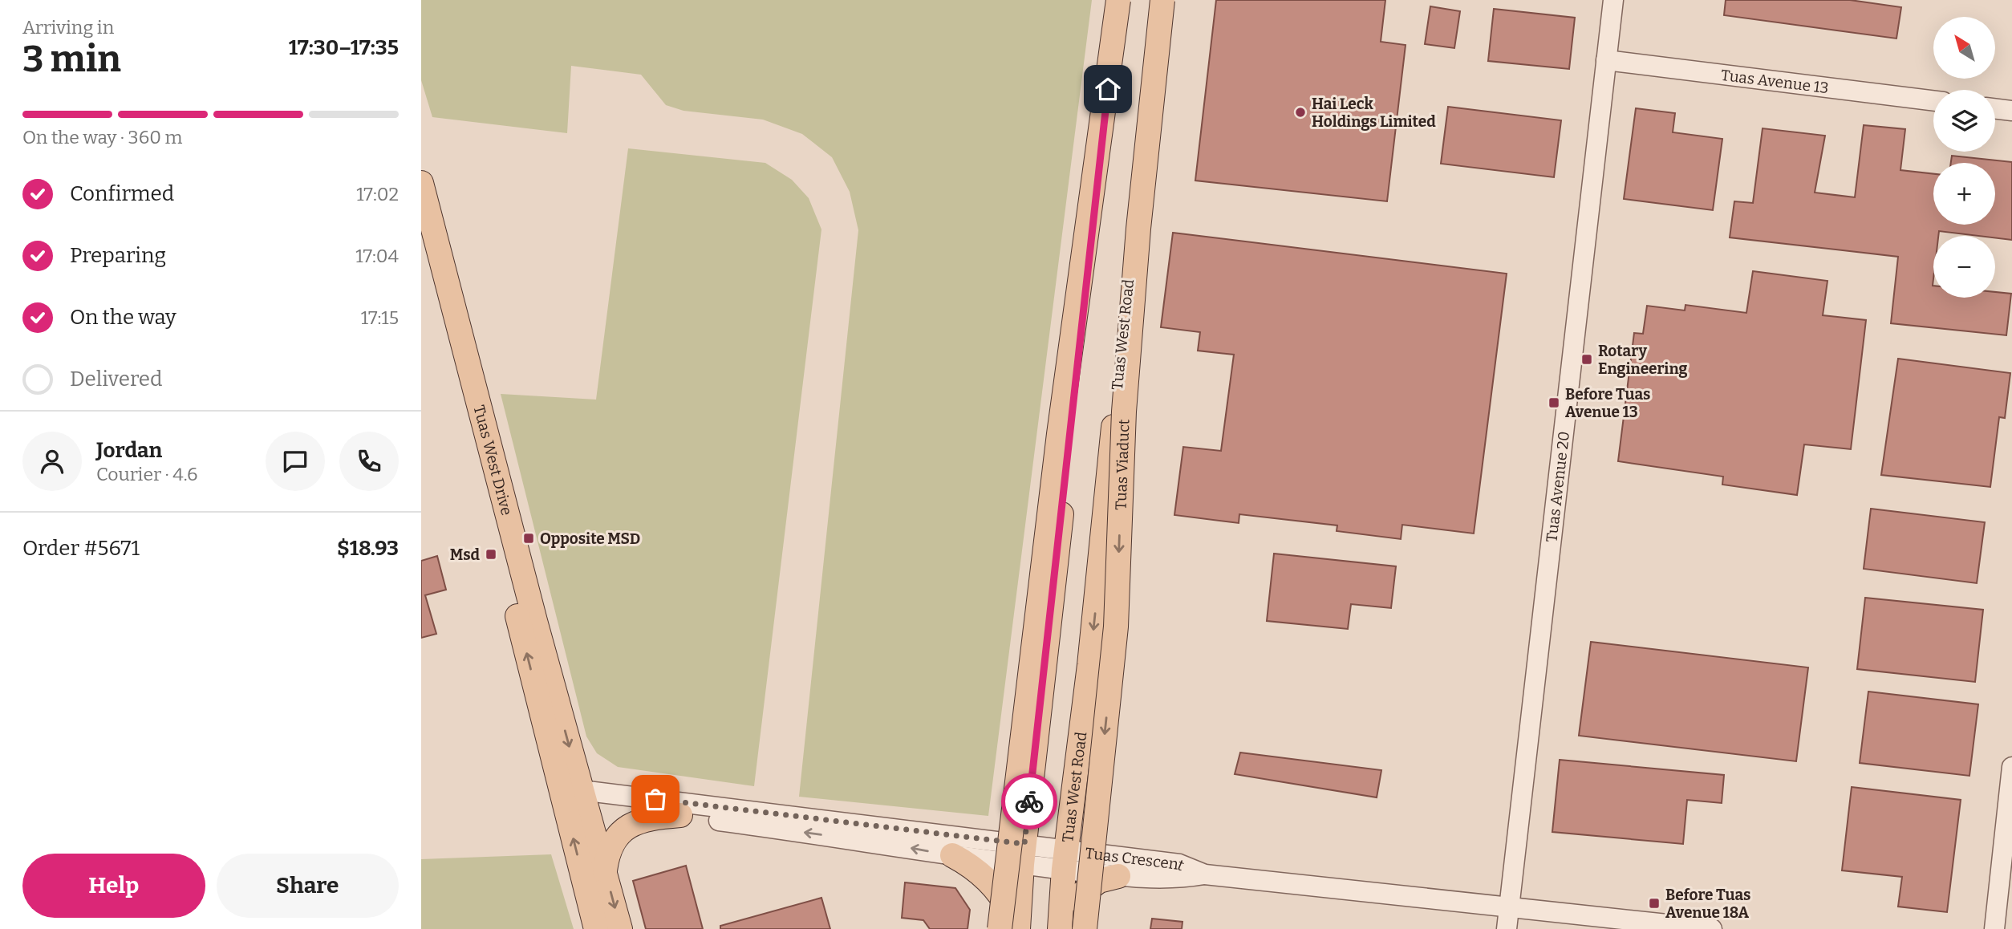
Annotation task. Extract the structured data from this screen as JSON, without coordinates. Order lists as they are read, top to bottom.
{
  "streets": {
    "main road": ["Tuas West Road", "Tuas West Drive", "Tuas Viaduct"],
    "street": ["Tuas Avenue 13", "Tuas Avenue 20", "Tuas Crescent"]
  },
  "crossings": [
    ["Tuas Avenue 13", "Tuas Avenue 20"],
    ["Tuas West Road", "Tuas Crescent"],
    ["Tuas West Drive", "Tuas Crescent"],
    ["Tuas Avenue 20", "Tuas Crescent"]
  ],
  "places": {
    "other": ["Hai Leck Holdings Limited"],
    "transit": [
      "Rotary Engineering",
      "Before Tuas Avenue 13",
      "Opposite MSD",
      "Msd",
      "Before Tuas Avenue 18A"
    ]
  },
  "north": "top left",
  "page": {
    "heading": ["3 min", "Arriving in", "17:30–17:35"],
    "panel": [
      "Jordan",
      "Courier · 4.6",
      "Order #5671",
      "$18.93"
    ],
    "map_buttons": ["+", "−"],
    "bar": "On the way · 360 m",
    "list": [
      ["Confirmed", "17:02"],
      ["Preparing", "17:04"],
      ["On the way", "17:15"],
      "Delivered"
    ],
    "buttons": ["Help", "Share"]
  }
}
